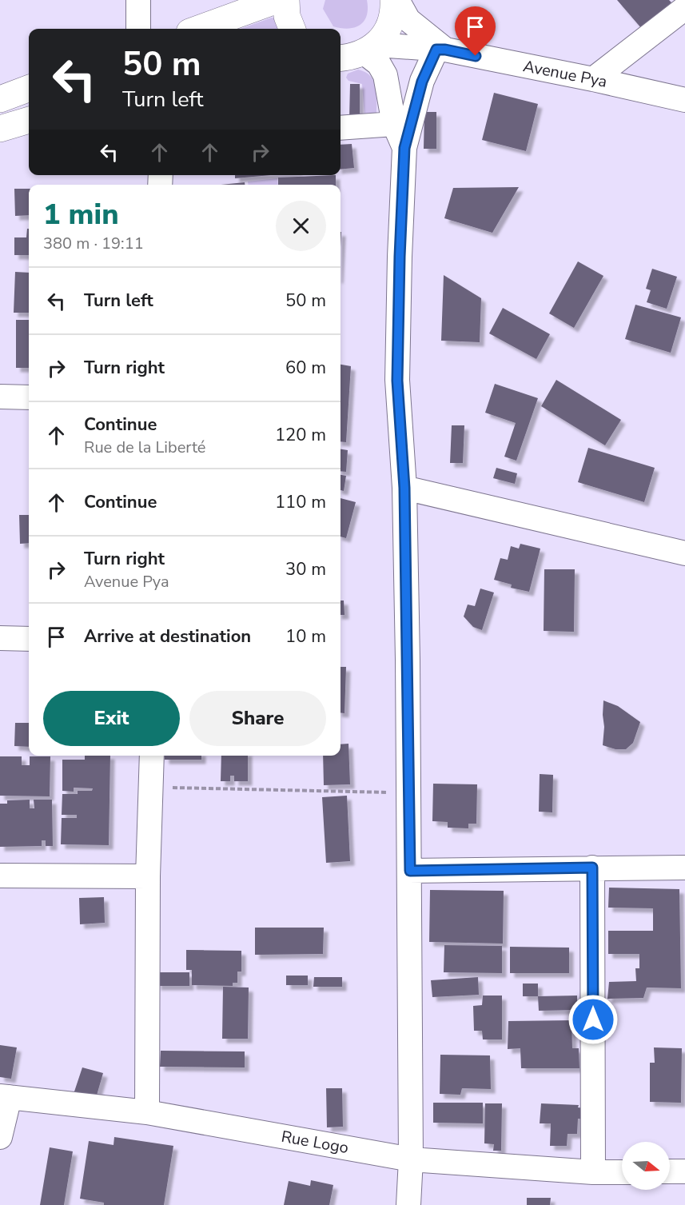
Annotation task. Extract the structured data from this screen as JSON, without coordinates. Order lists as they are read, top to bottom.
{
  "streets": {
    "street": ["Avenue Pya", "Rue Logo"]
  },
  "north": "right",
  "page": {
    "turn": ["50 m", "Turn left"],
    "heading": ["1 min", "380 m · 19:11"],
    "list": [
      {
        "name": "Turn left",
        "value": "50 m"
      },
      {
        "name": "Turn right",
        "value": "60 m"
      },
      {
        "name": "Continue",
        "note": "Rue de la Liberté",
        "value": "120 m"
      },
      {
        "name": "Continue",
        "value": "110 m"
      },
      {
        "name": "Turn right",
        "note": "Avenue Pya",
        "value": "30 m"
      },
      {
        "name": "Arrive at destination",
        "value": "10 m"
      }
    ],
    "buttons": ["Exit", "Share"]
  }
}
